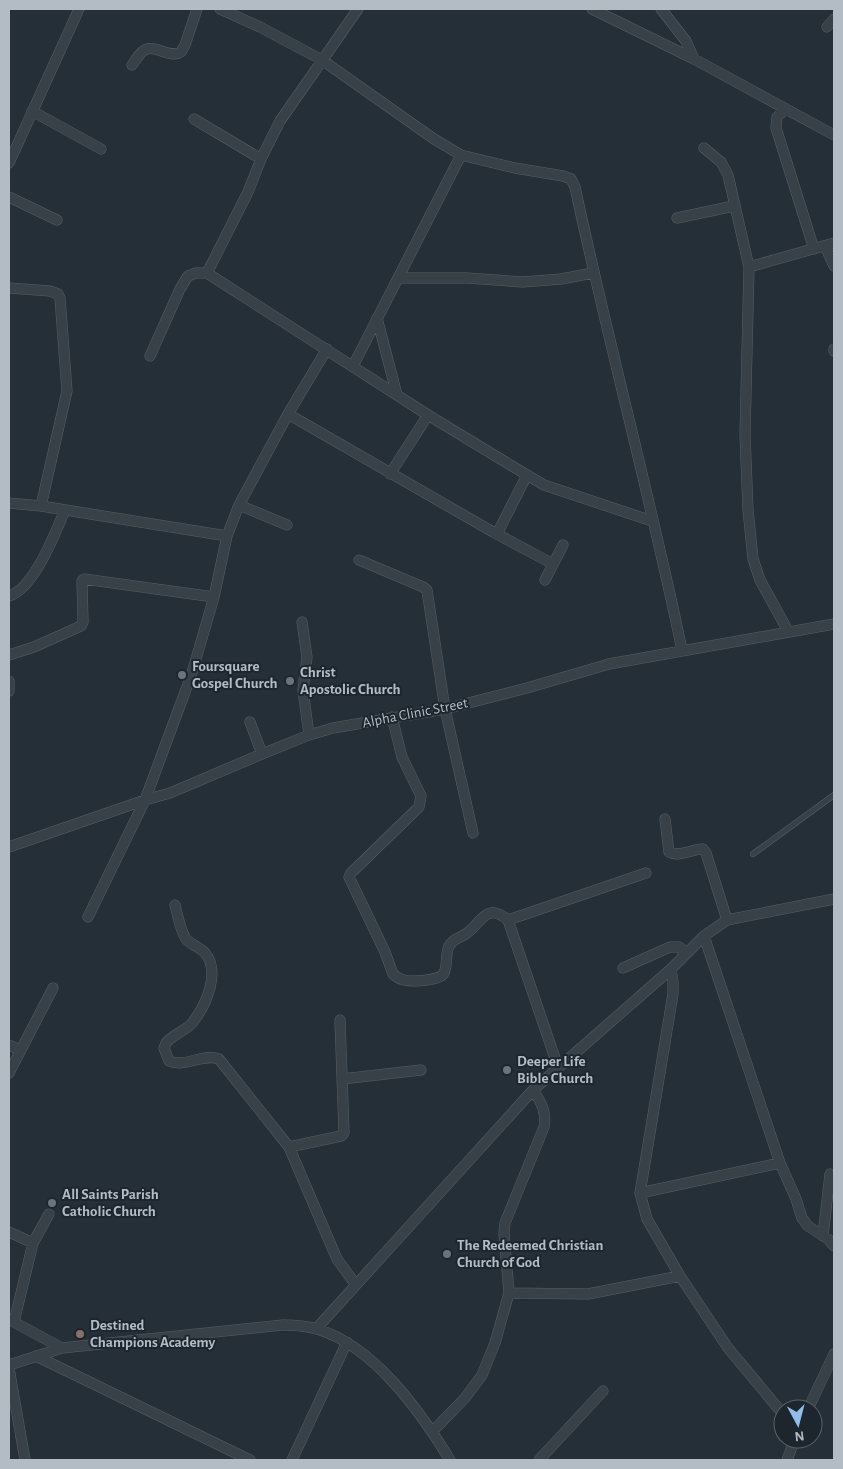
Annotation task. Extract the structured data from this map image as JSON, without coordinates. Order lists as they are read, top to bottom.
{
  "streets": {
    "street": ["Alpha Clinic Street"]
  },
  "places": [
    "Foursquare Gospel Church",
    "Christ Apostolic Church",
    "Deeper Life Bible Church",
    "All Saints Parish Catholic Church",
    "The Redeemed Christian Church of God",
    "Destined Champions Academy"
  ],
  "north": "bottom"
}
